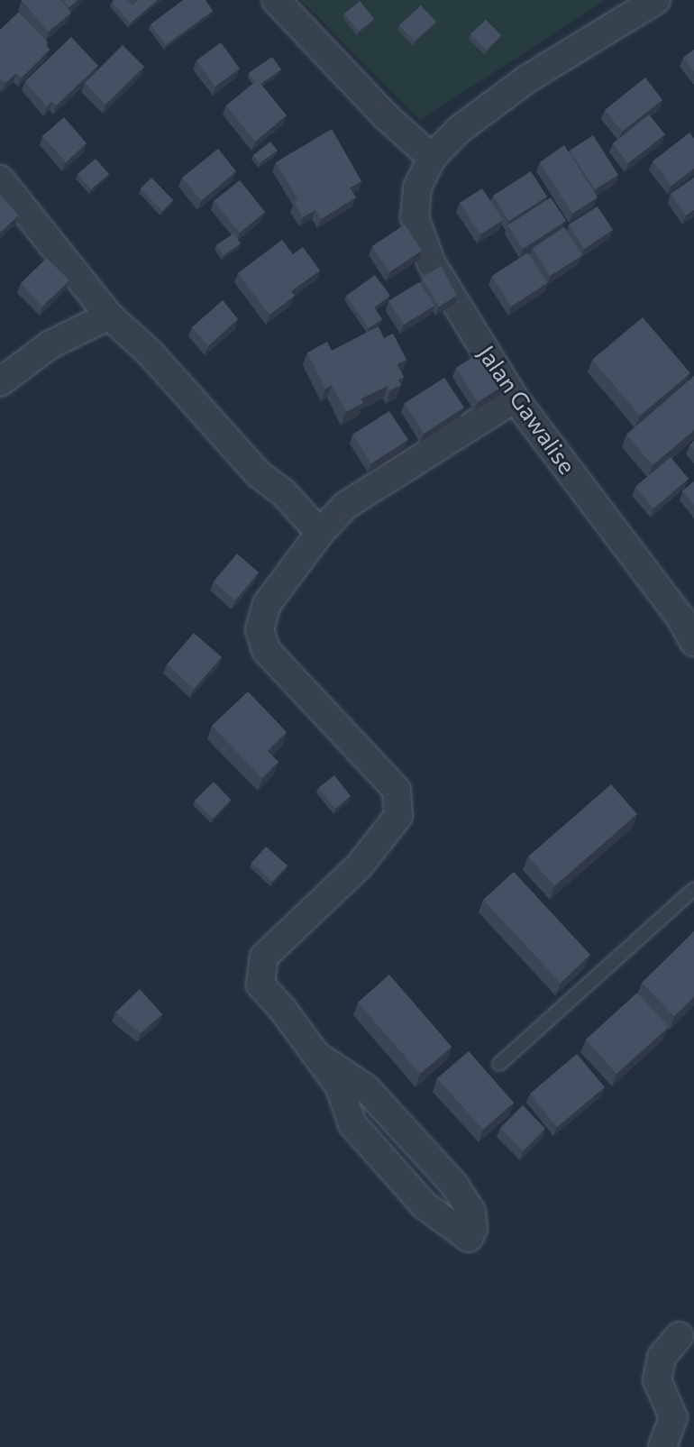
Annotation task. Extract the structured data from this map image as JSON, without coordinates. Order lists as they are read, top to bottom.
{
  "streets": {
    "street": ["Jalan Gawalise"]
  }
}
